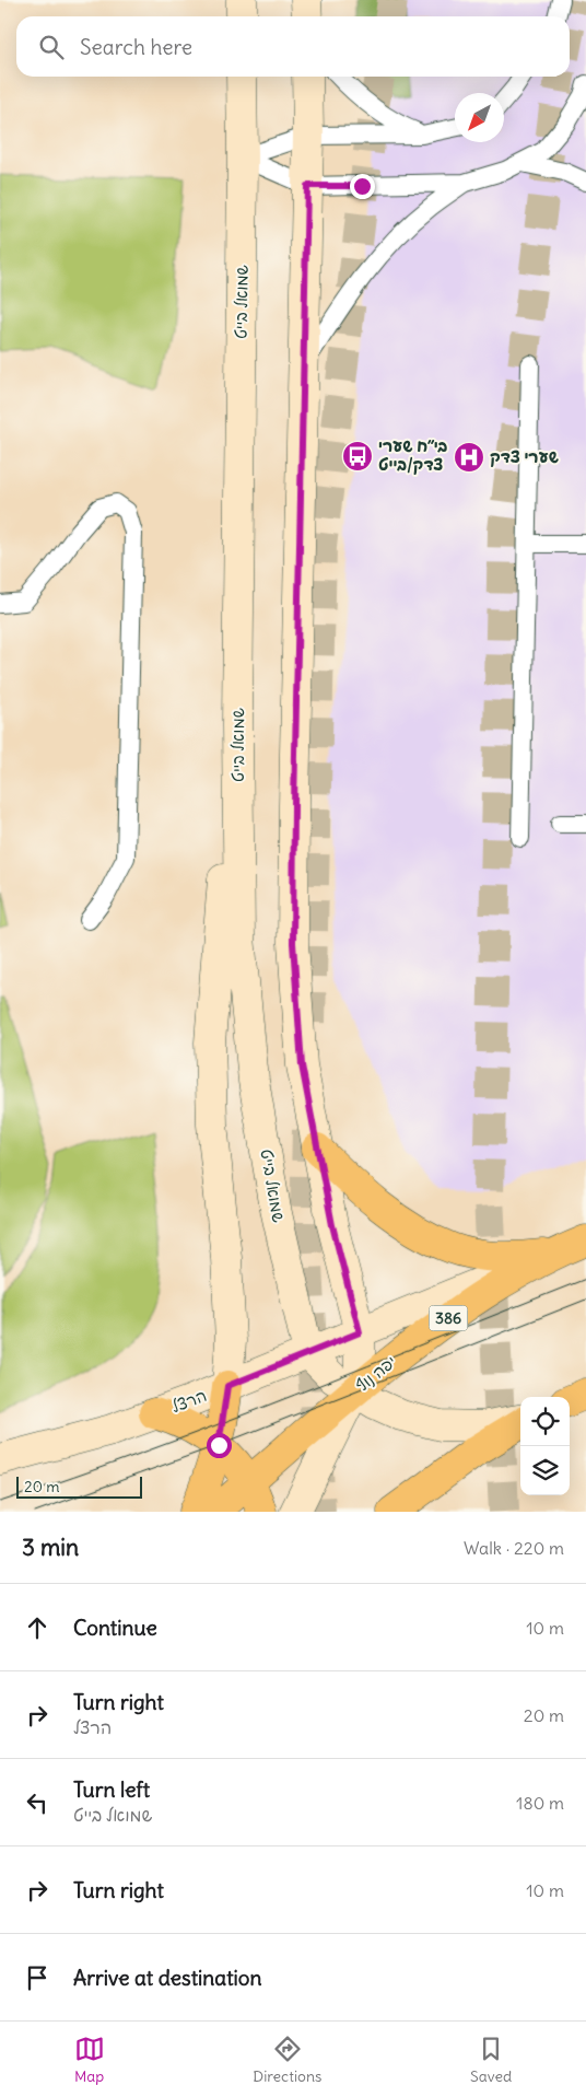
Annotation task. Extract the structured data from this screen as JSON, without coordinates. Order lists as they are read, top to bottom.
{
  "streets": {
    "main road": ["386", "יפה נוף", "הרצל"],
    "street": ["שמואל בייט"]
  },
  "crossings": [
    ["שמואל בייט", "הרצל"],
    ["יפה נוף", "הרצל"]
  ],
  "places": {
    "bus stop": ["בי״ח שערי צדק/בייט"],
    "hospital": ["שערי צדק"]
  },
  "scale_bar": "20 m",
  "north": "bottom left",
  "page": {
    "search": "Search here",
    "scale": "20 m",
    "heading": ["3 min", "Walk · 220 m"],
    "list": [
      ["Continue", "10 m"],
      ["Turn right", "הרצל", "20 m"],
      ["Turn left", "שמואל בייט", "180 m"],
      ["Turn right", "10 m"],
      "Arrive at destination"
    ],
    "nav": ["Map", "Directions", "Saved"]
  }
}
